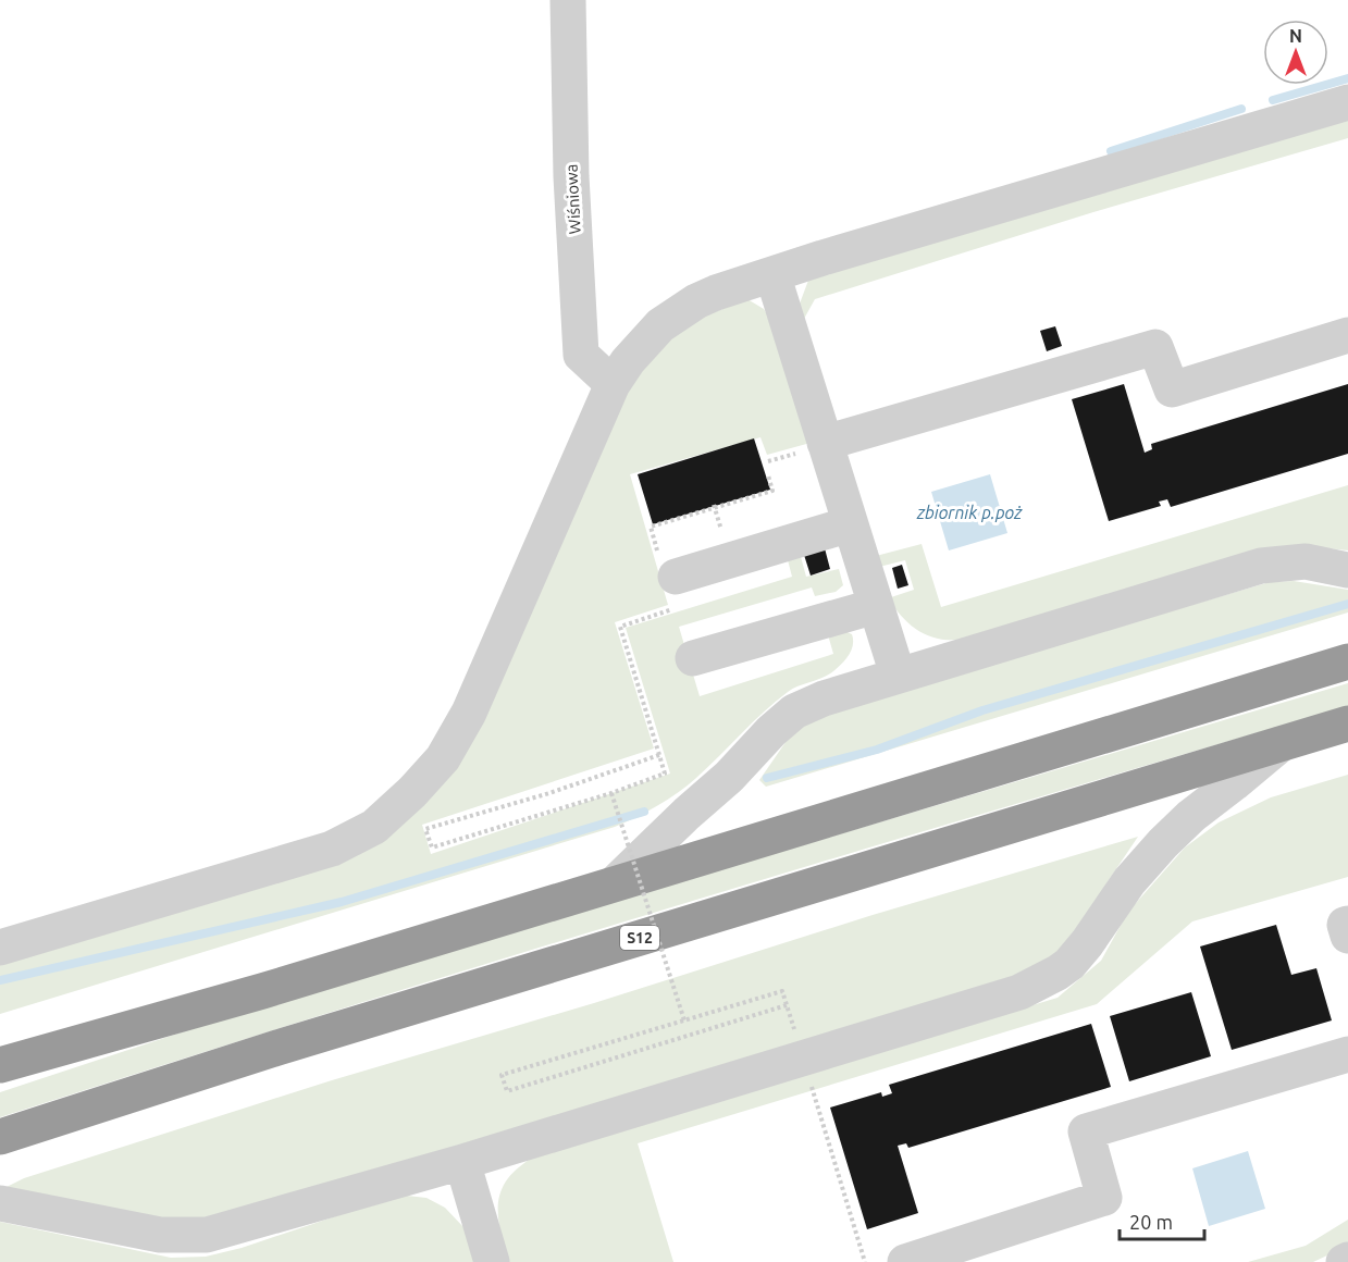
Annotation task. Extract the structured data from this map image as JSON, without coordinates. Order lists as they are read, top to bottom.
{
  "streets": {
    "highway": ["S12"],
    "street": ["Wiśniowa"]
  },
  "water": ["zbiornik p.poż"],
  "scale_bar": "20 m",
  "north": "top"
}
